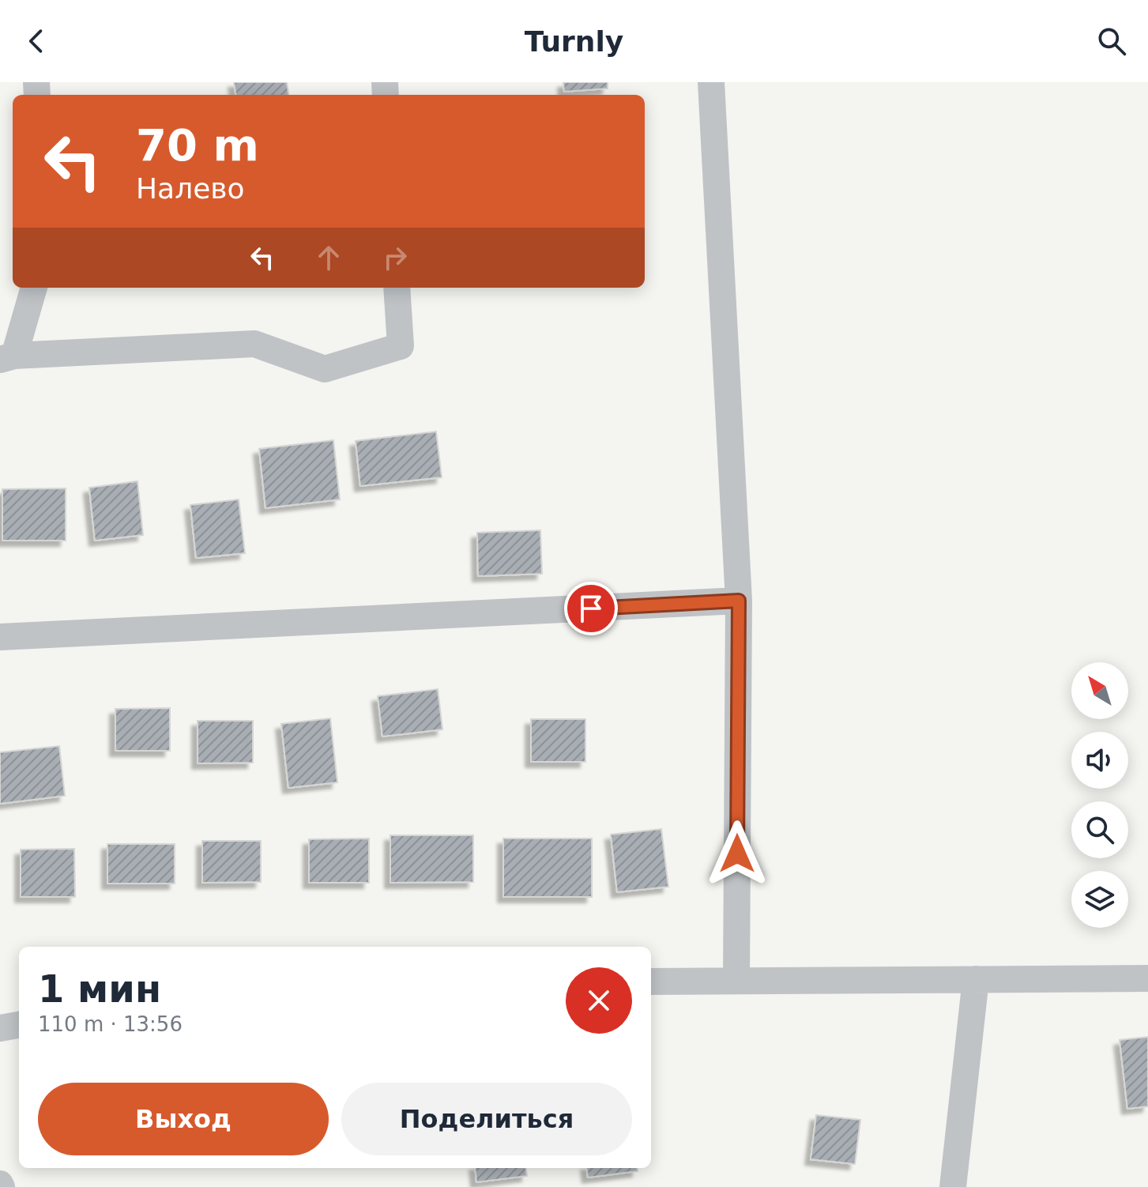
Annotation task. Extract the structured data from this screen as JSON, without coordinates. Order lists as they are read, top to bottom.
{
  "north": "top left",
  "page": {
    "header": "Turnly",
    "turn": ["70 m", "Налево"],
    "heading": ["1 мин", "110 m · 13:56"],
    "buttons": ["Выход", "Поделиться"]
  }
}
